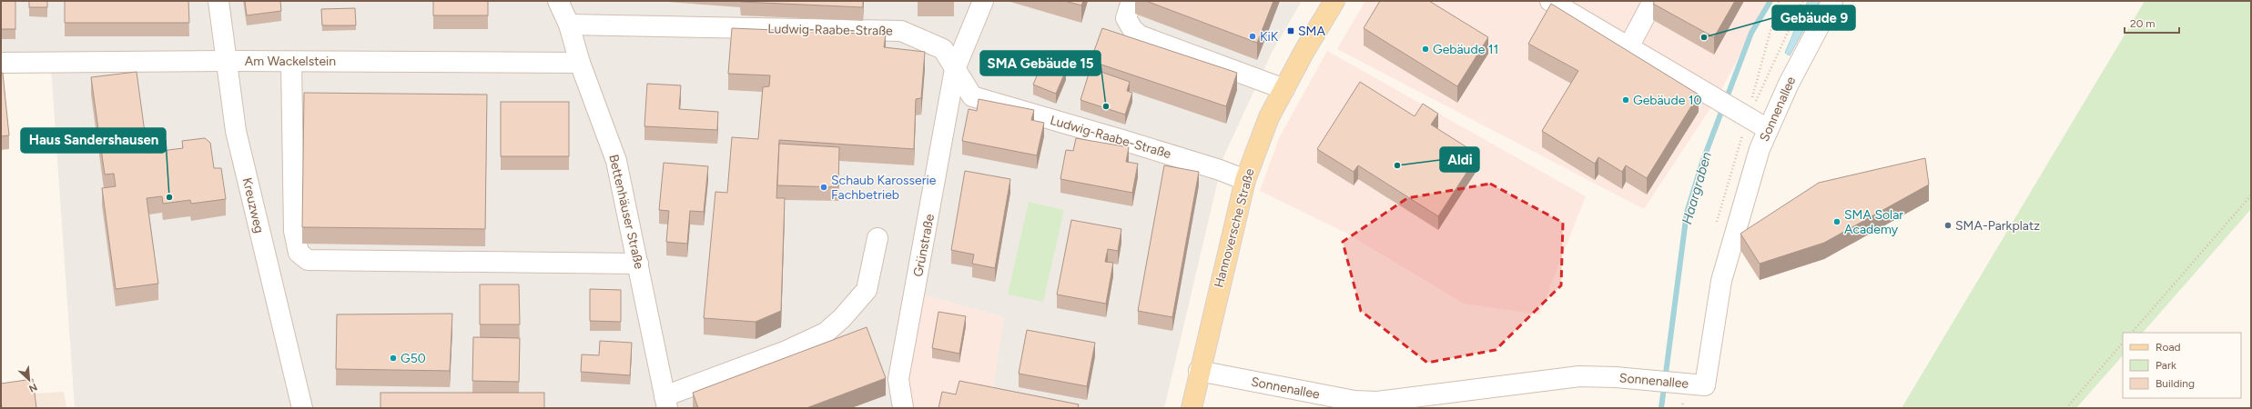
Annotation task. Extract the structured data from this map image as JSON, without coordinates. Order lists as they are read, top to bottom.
{
  "streets": {
    "main road": ["Hannoversche Straße"],
    "street": [
      "Ludwig-Raabe-Straße",
      "Am Wackelstein",
      "Sonnenallee",
      "Kreuzweg",
      "Bettenhäuser Straße",
      "Grünstraße"
    ]
  },
  "crossings": [
    ["Ludwig-Raabe-Straße", "Bettenhäuser Straße"],
    ["Ludwig-Raabe-Straße", "Hannoversche Straße"],
    ["Ludwig-Raabe-Straße", "Grünstraße"],
    ["Am Wackelstein", "Kreuzweg"],
    ["Am Wackelstein", "Bettenhäuser Straße"],
    ["Sonnenallee", "Hannoversche Straße"]
  ],
  "water": ["Haargraben"],
  "places": {
    "transit": ["SMA"],
    "other": [
      "KiK",
      "Gebäude 9",
      "Gebäude 11",
      "Gebäude 10",
      "SMA Gebäude 15",
      "Aldi",
      "Schaub Karosserie Fachbetrieb",
      "Haus Sandershausen",
      "SMA Solar Academy",
      "SMA-Parkplatz",
      "G50"
    ]
  },
  "legend": ["Road", "Park", "Building"],
  "scale_bar": "20 m",
  "north": "bottom right"
}
